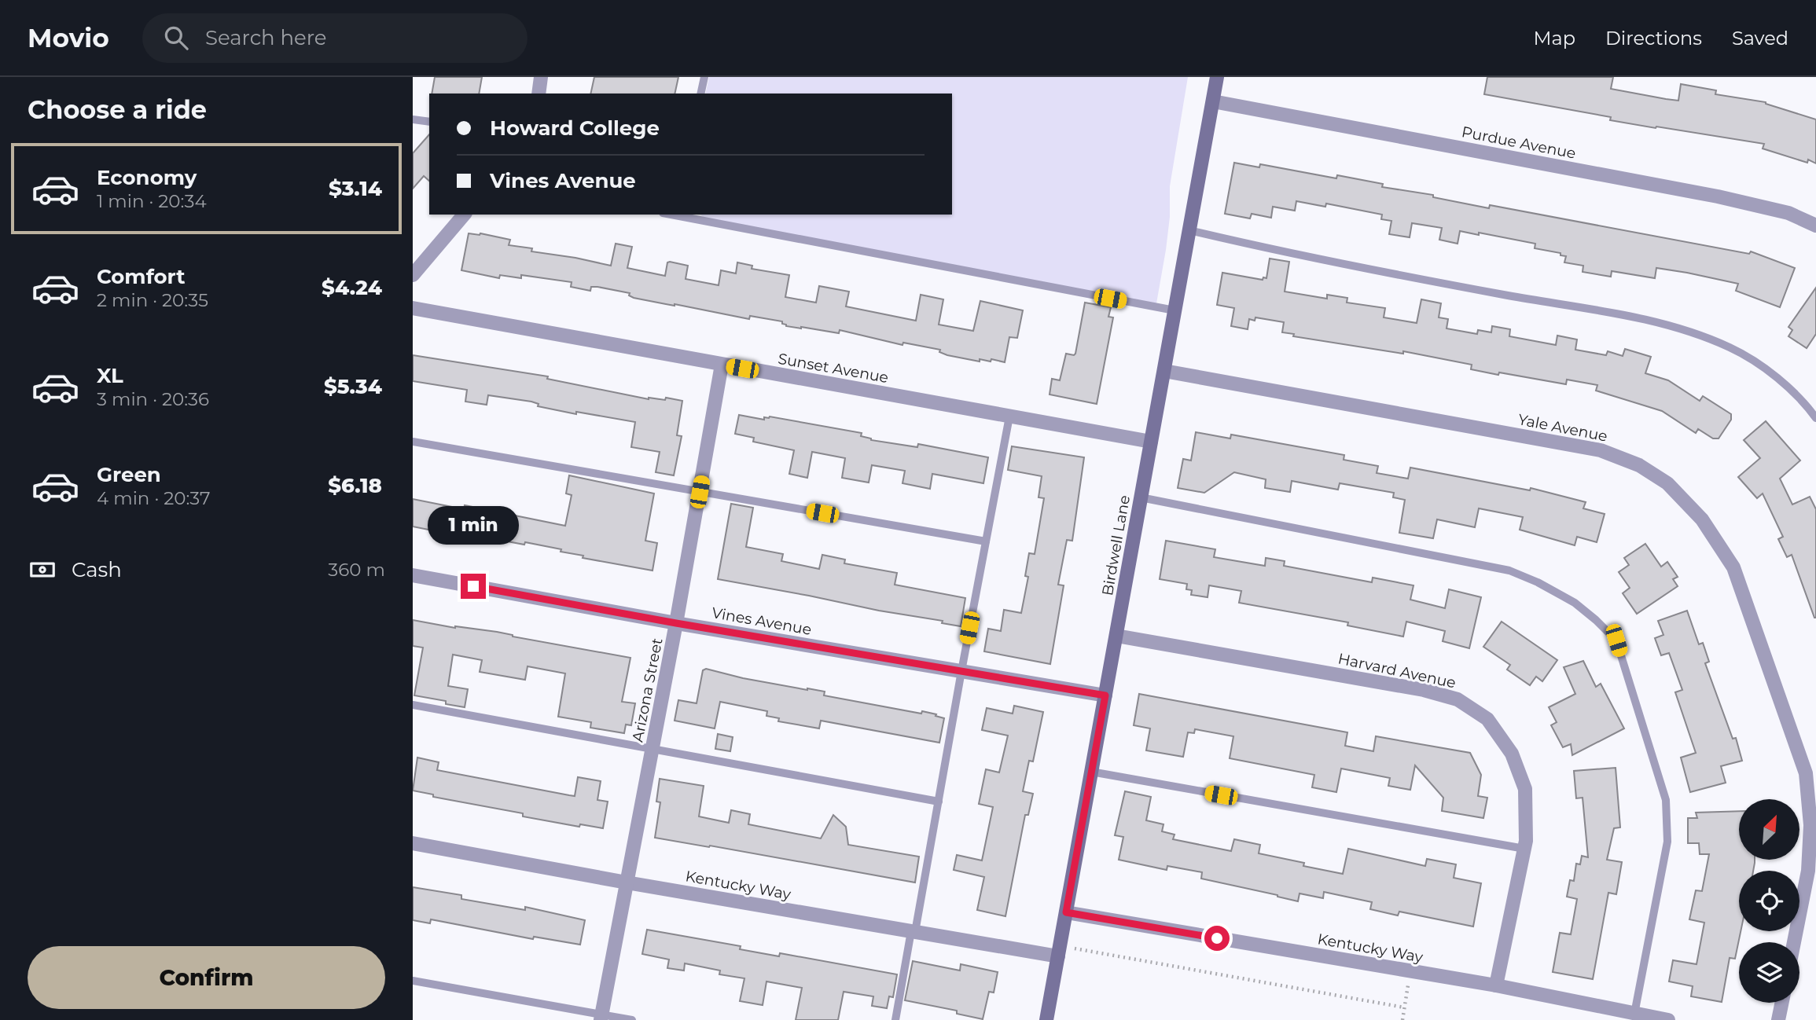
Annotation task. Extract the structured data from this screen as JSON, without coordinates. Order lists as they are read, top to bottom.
{
  "streets": {
    "main road": ["Birdwell Lane"],
    "street": [
      "Purdue Avenue",
      "Sunset Avenue",
      "Yale Avenue",
      "Vines Avenue",
      "Harvard Avenue",
      "Arizona Street",
      "Kentucky Way"
    ]
  },
  "crossings": [
    ["Purdue Avenue", "Birdwell Lane"],
    ["Sunset Avenue", "Birdwell Lane"],
    ["Sunset Avenue", "Arizona Street"],
    ["Yale Avenue", "Birdwell Lane"],
    ["Birdwell Lane", "Vines Avenue"],
    ["Birdwell Lane", "Harvard Avenue"],
    ["Birdwell Lane", "Kentucky Way"],
    ["Vines Avenue", "Arizona Street"],
    ["Harvard Avenue", "Kentucky Way"],
    ["Arizona Street", "Kentucky Way"]
  ],
  "north": "top right",
  "page": {
    "header": "Movio",
    "search": "Search here",
    "nav": ["Map", "Directions", "Saved"],
    "heading": "Choose a ride",
    "banner": ["Howard College", "Vines Avenue"],
    "list": [
      {
        "name": "Economy",
        "note": "1 min · 20:34",
        "value": "$3.14"
      },
      {
        "name": "Comfort",
        "note": "2 min · 20:35",
        "value": "$4.24"
      },
      {
        "name": "XL",
        "note": "3 min · 20:36",
        "value": "$5.34"
      },
      {
        "name": "Green",
        "note": "4 min · 20:37",
        "value": "$6.18"
      }
    ],
    "bubble": "1 min",
    "pay": ["Cash", "360 m"],
    "buttons": "Confirm"
  }
}
